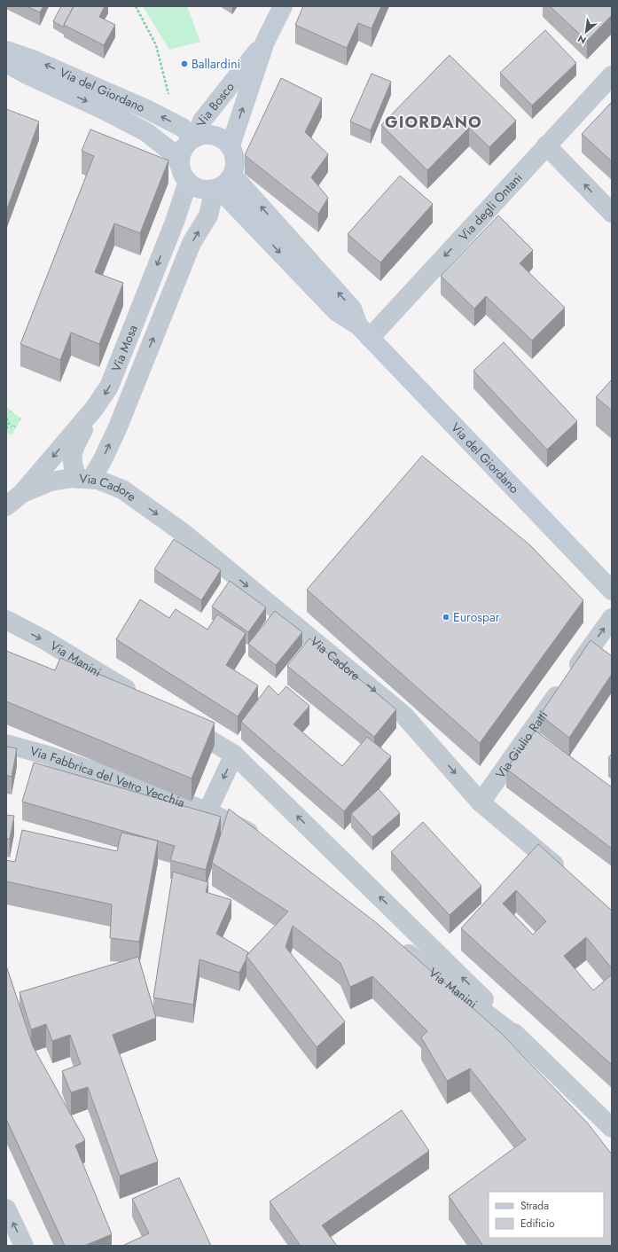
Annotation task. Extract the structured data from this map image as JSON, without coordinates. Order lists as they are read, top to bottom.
{
  "streets": {
    "street": [
      "Via del Giordano",
      "Via Bosco",
      "Via degli Ontani",
      "Via Mosa",
      "Via Cadore",
      "Via Manini",
      "Via Giulio Ratti",
      "Via Fabbrica del Vetro Vecchia"
    ]
  },
  "crossings": [
    ["Via del Giordano", "Via Bosco"],
    ["Via del Giordano", "Via degli Ontani"],
    ["Via del Giordano", "Via Mosa"],
    ["Via Bosco", "Via Mosa"],
    ["Via Mosa", "Via Cadore"],
    ["Via Cadore", "Via Giulio Ratti"]
  ],
  "one_way": ["Via degli Ontani", "Via Cadore", "Via Giulio Ratti"],
  "districts": ["GIORDANO"],
  "places": ["Ballardini", "Eurospar"],
  "legend": ["Strada", "Edificio"],
  "north": "bottom left"
}
